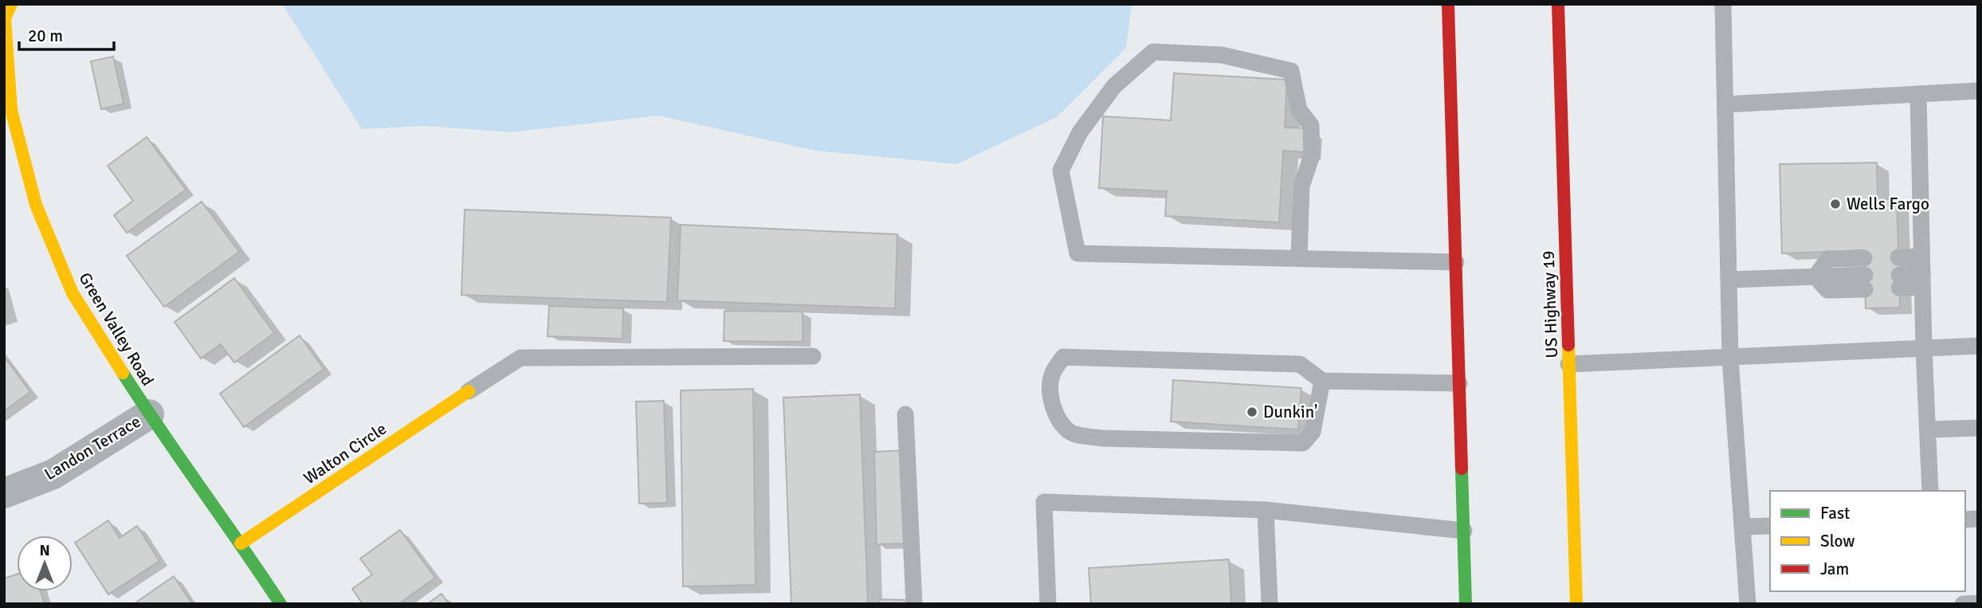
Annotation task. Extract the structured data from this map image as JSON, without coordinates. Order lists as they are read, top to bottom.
{
  "streets": {
    "main road": ["US Highway 19", "Green Valley Road", "Walton Circle"],
    "street": ["Landon Terrace"]
  },
  "crossings": [
    ["Green Valley Road", "Landon Terrace"],
    ["Green Valley Road", "Walton Circle"]
  ],
  "places": ["Wells Fargo", "Dunkin'"],
  "legend": ["Fast", "Slow", "Jam"],
  "scale_bar": "20 m",
  "north": "top"
}
